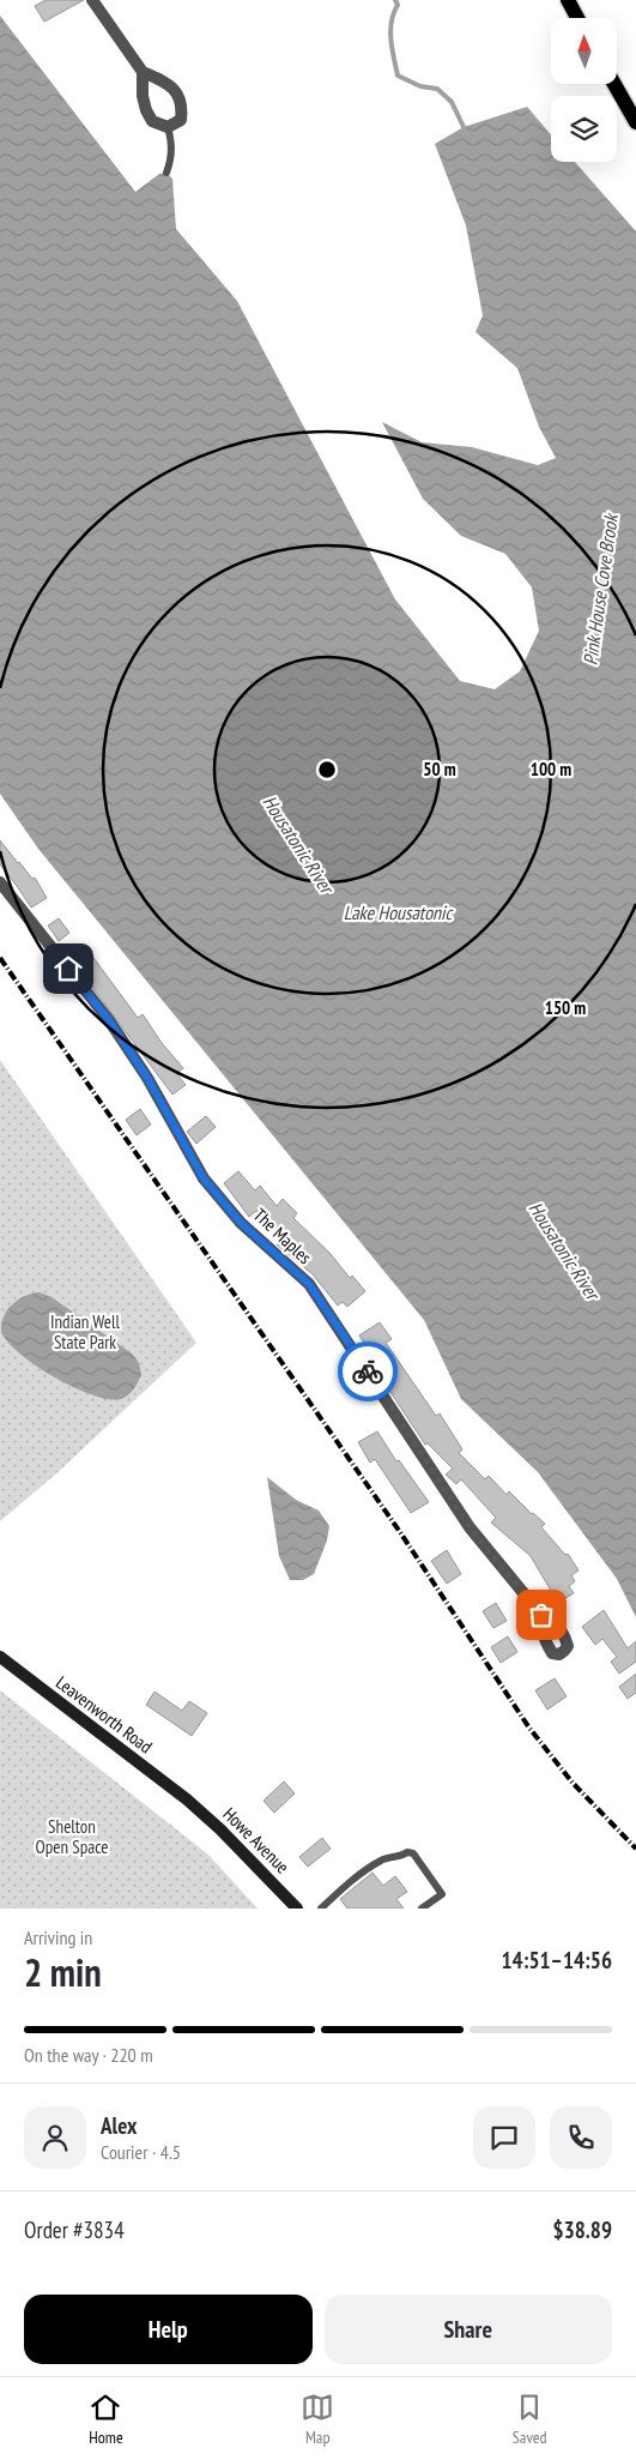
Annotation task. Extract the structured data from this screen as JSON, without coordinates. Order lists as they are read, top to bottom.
{
  "streets": {
    "main road": ["Leavenworth Road", "Howe Avenue"],
    "street": ["The Maples"]
  },
  "crossings": [
    ["Leavenworth Road", "Howe Avenue"]
  ],
  "water": ["Pink House Cove Brook", "Housatonic River", "Lake Housatonic"],
  "parks": ["Indian Well State Park", "Shelton Open Space"],
  "north": "top",
  "page": {
    "heading": ["2 min", "Arriving in", "14:51–14:56"],
    "panel": [
      "Alex",
      "Courier · 4.5",
      "Order #3834",
      "$38.89"
    ],
    "bar": "On the way · 220 m",
    "buttons": ["Help", "Share"],
    "tabs": ["Home", "Map", "Saved"]
  },
  "rings": ["50 m", "100 m", "150 m"]
}
